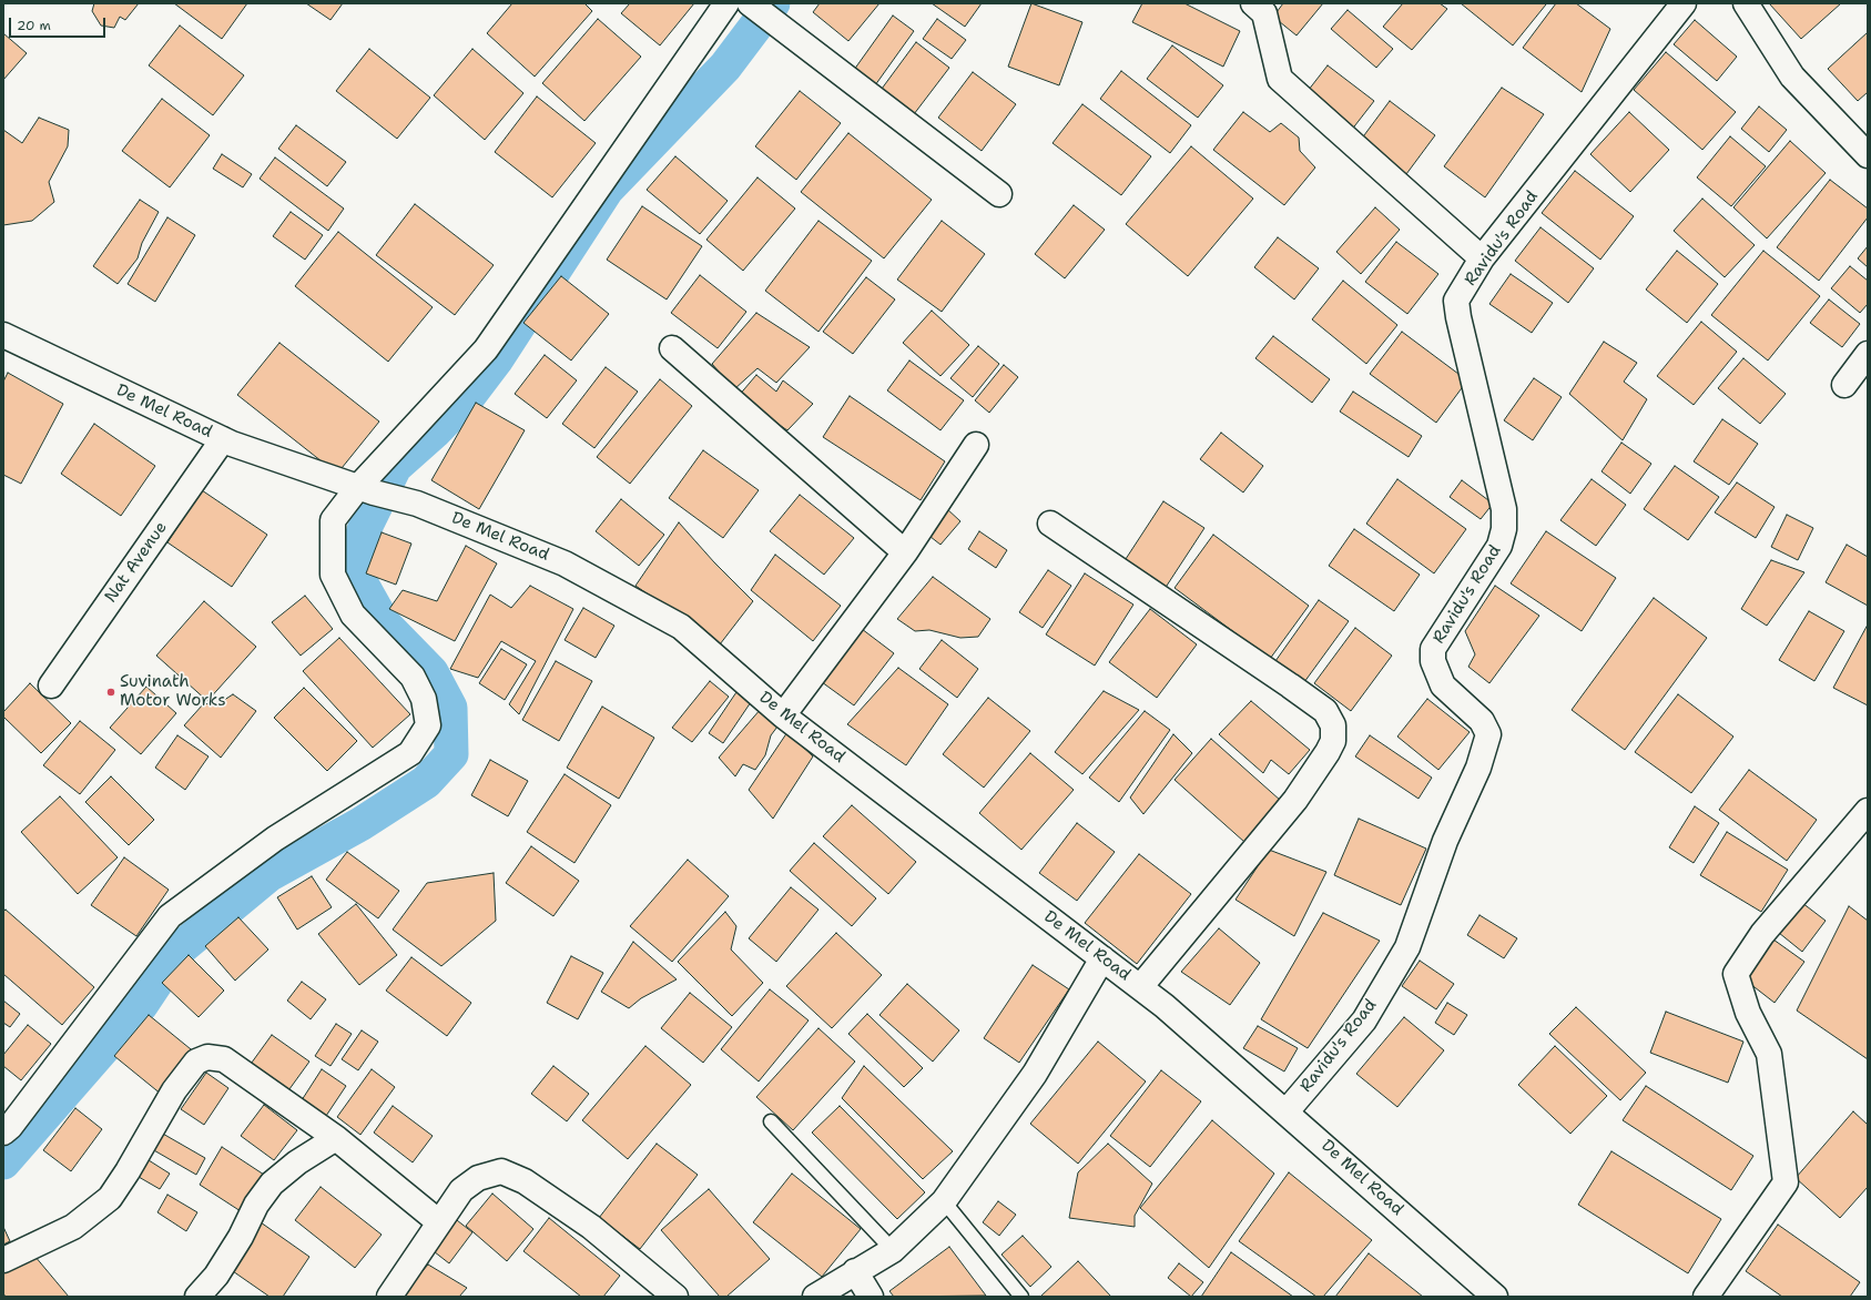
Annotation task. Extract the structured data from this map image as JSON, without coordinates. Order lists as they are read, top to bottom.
{
  "streets": {
    "street": ["Ravidu's Road", "De Mel Road", "Nat Avenue"]
  },
  "crossings": [
    ["Ravidu's Road", "De Mel Road"],
    ["De Mel Road", "Nat Avenue"]
  ],
  "places": ["Suvinath Motor Works"],
  "scale_bar": "20 m"
}
